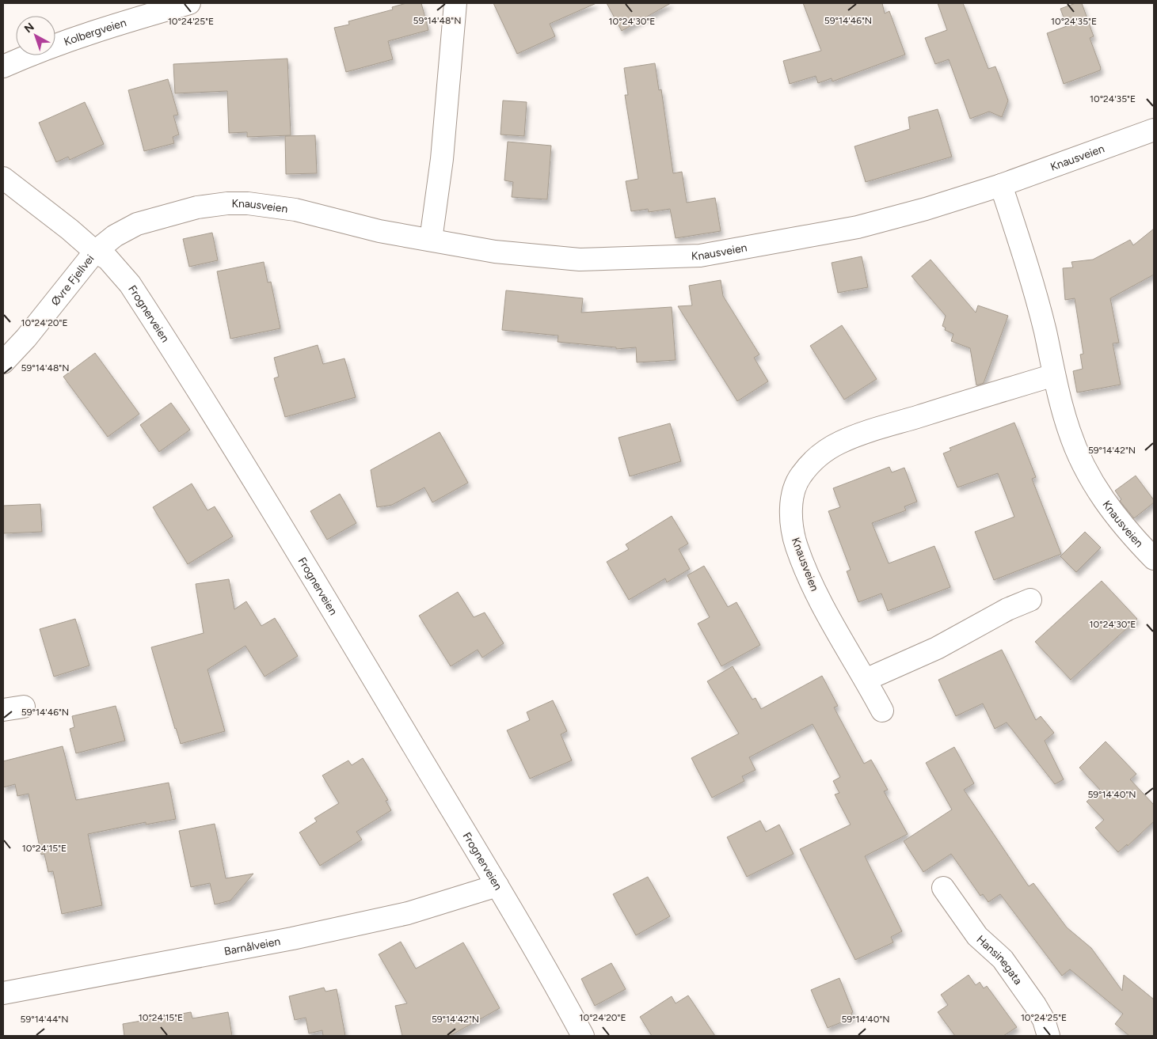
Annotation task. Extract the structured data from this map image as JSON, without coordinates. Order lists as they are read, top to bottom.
{
  "streets": {
    "street": [
      "Kolbergveien",
      "Knausveien",
      "Øvre Fjellvei",
      "Frognerveien",
      "Barnålveien",
      "Hansinegata"
    ]
  },
  "crossings": [
    ["Knausveien", "Øvre Fjellvei"],
    ["Knausveien", "Frognerveien"],
    ["Øvre Fjellvei", "Frognerveien"],
    ["Frognerveien", "Barnålveien"]
  ],
  "north": "top left",
  "coordinates": [
    "59°14'48\"N",
    "59°14'46\"N",
    "10°24'35\"E",
    "10°24'25\"E",
    "10°24'30\"E",
    "10°24'20\"E",
    "59°14'42\"N",
    "59°14'40\"N",
    "10°24'15\"E",
    "59°14'44\"N"
  ]
}
